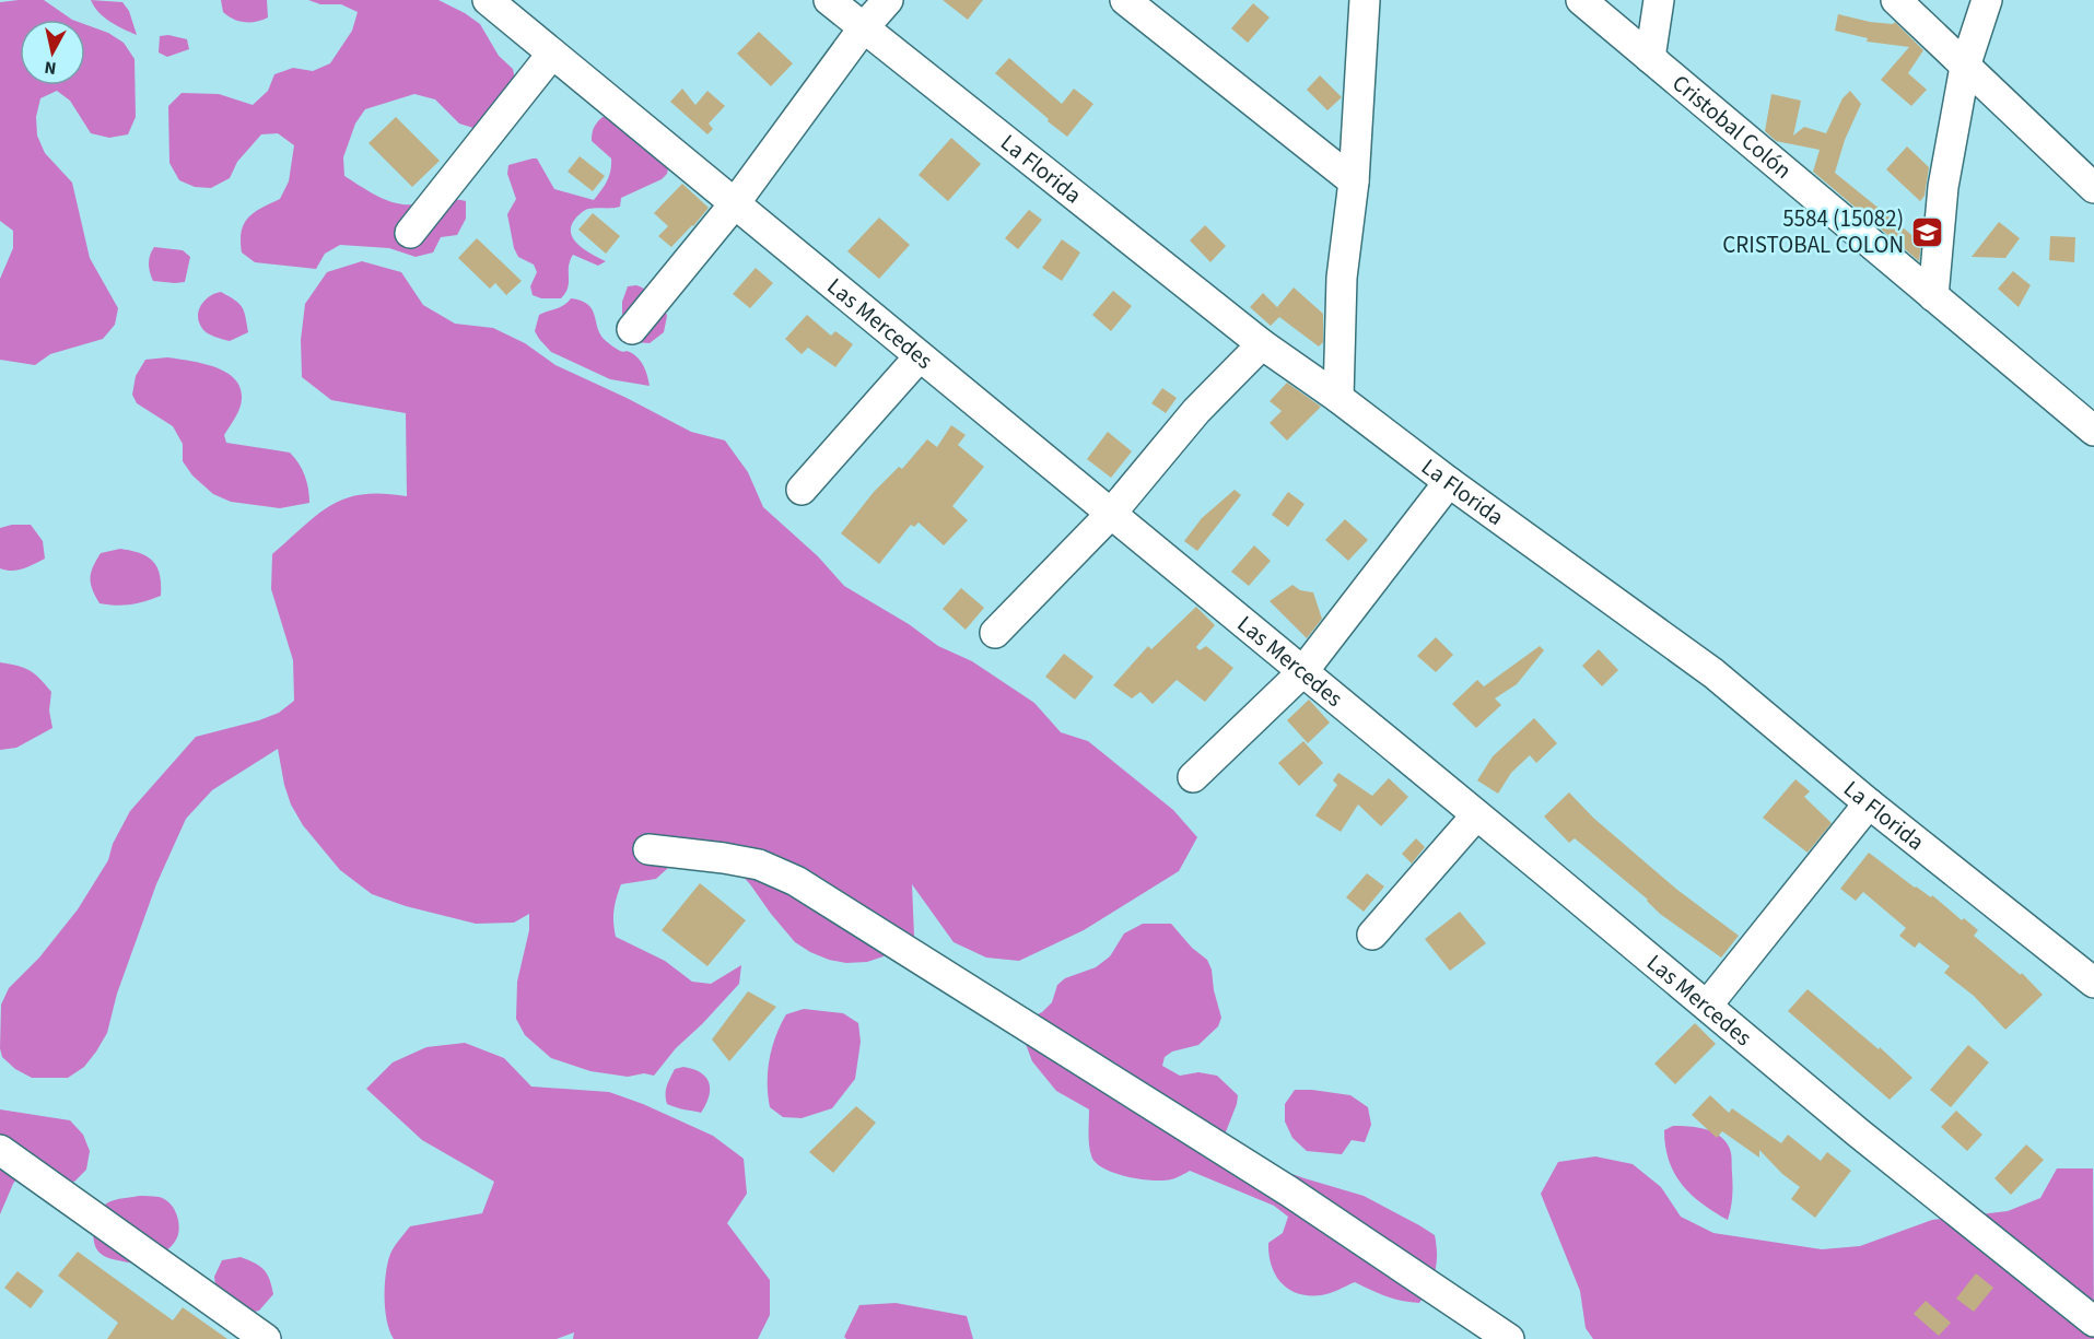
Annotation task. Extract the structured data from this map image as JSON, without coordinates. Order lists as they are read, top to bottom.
{
  "streets": {
    "street": ["Cristobal Colón", "La Florida", "Las Mercedes"]
  },
  "places": {
    "school or university": ["5584 (15082) CRISTOBAL COLON"]
  },
  "north": "bottom"
}
